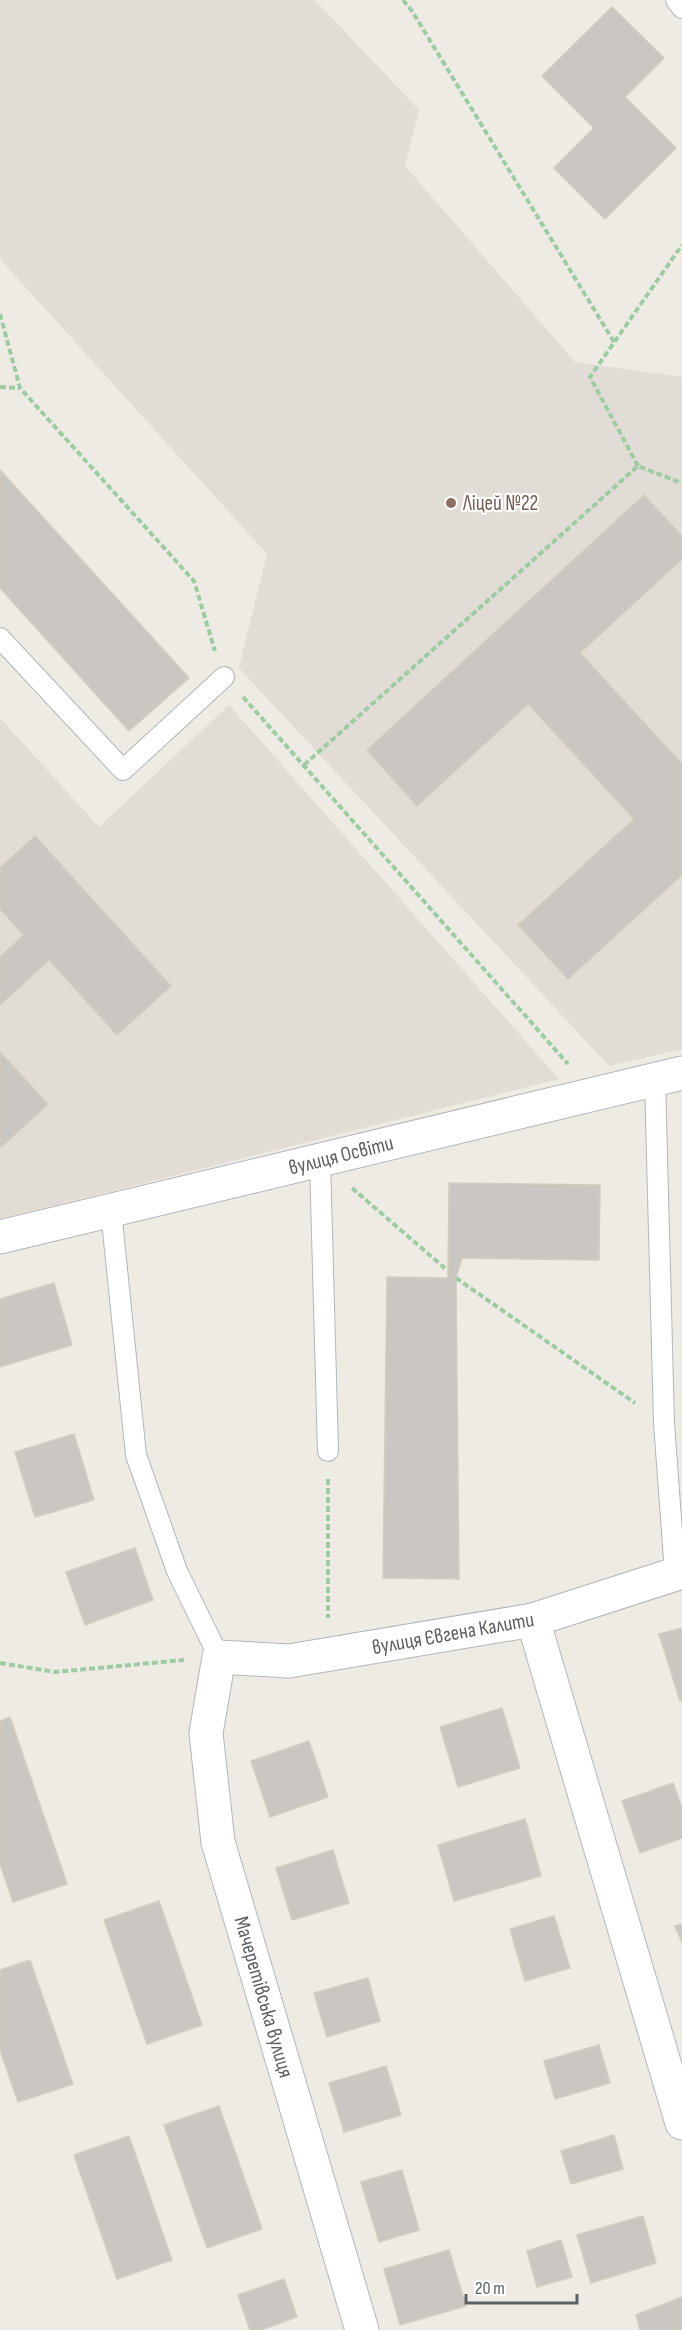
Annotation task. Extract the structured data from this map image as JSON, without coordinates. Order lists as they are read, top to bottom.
{
  "streets": {
    "street": ["вулиця Освіти", "вулиця Євгена Калити", "Мачеретівська вулиця"]
  },
  "crossings": [
    ["вулиця Євгена Калити", "Мачеретівська вулиця"]
  ],
  "places": ["Ліцей №22"],
  "scale_bar": "20 m"
}
